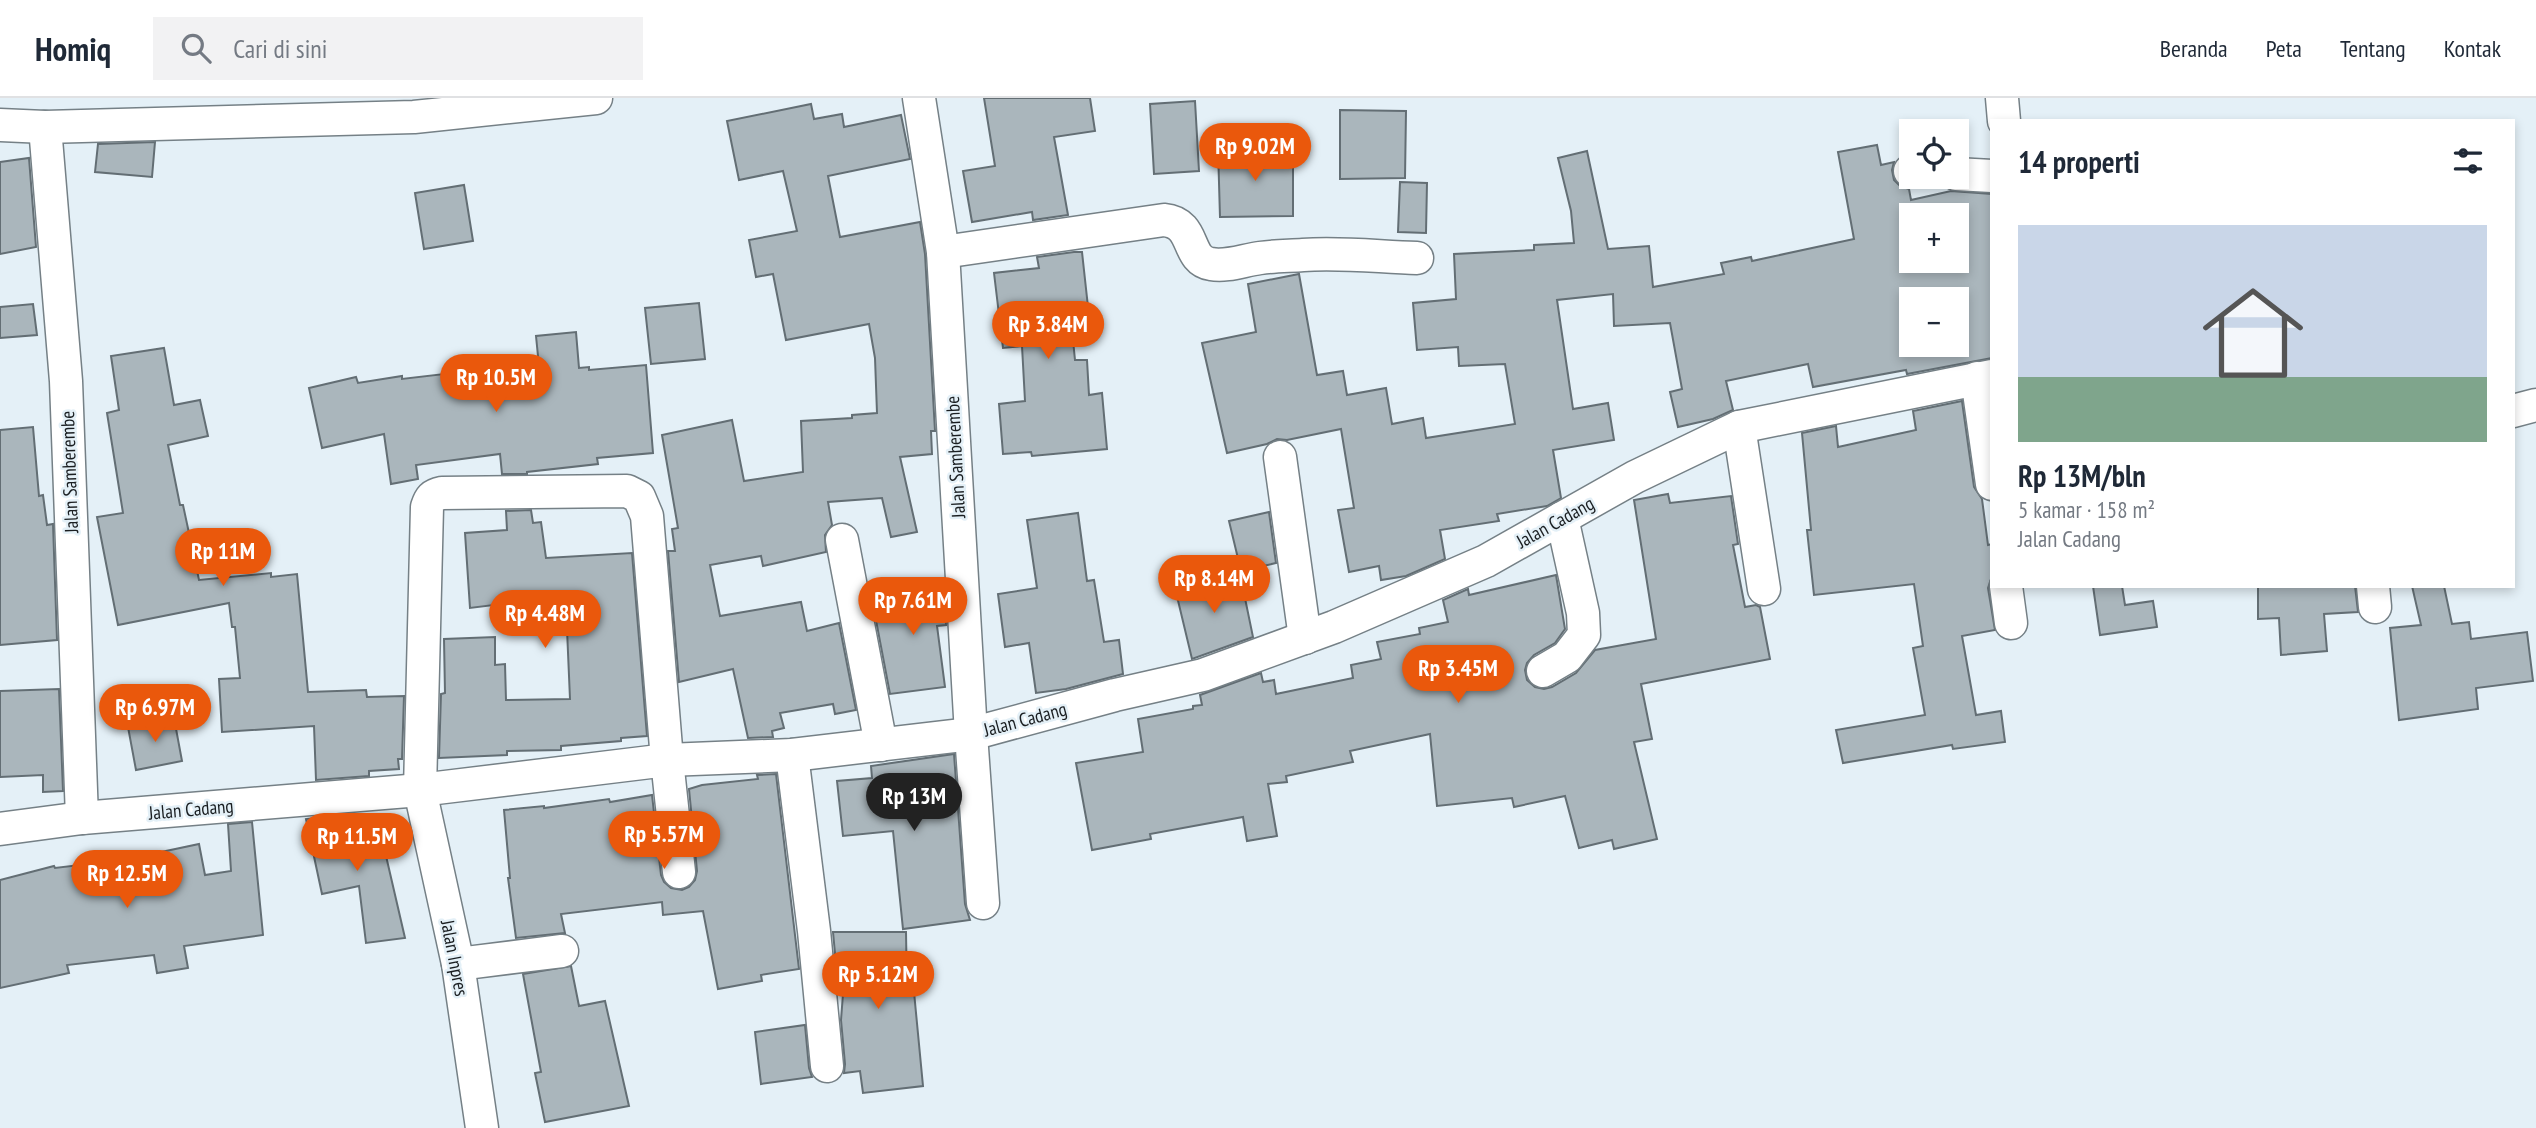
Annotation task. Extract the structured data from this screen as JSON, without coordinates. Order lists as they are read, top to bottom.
{
  "streets": {
    "street": ["Jalan Samberembe", "Jalan Cadang", "Jalan Inpres"]
  },
  "crossings": [
    ["Jalan Samberembe", "Jalan Cadang"],
    ["Jalan Cadang", "Jalan Inpres"]
  ],
  "page": {
    "header": "Homiq",
    "search": "Cari di sini",
    "nav": [
      "Beranda",
      "Peta",
      "Tentang",
      "Kontak"
    ],
    "map_buttons": ["+", "−"],
    "heading": "14 properti",
    "price": [
      "Rp 9.02M",
      "Rp 3.84M",
      "Rp 10.5M",
      "Rp 11M",
      "Rp 8.14M",
      "Rp 7.61M",
      "Rp 4.48M",
      "Rp 3.45M",
      "Rp 6.97M",
      "Rp 13M",
      "Rp 5.57M",
      "Rp 11.5M",
      "Rp 12.5M",
      "Rp 5.12M"
    ],
    "list": [
      {
        "name": "Rp 13M/bln",
        "note": "5 kamar · 158 m² · Jalan Cadang"
      }
    ]
  }
}
